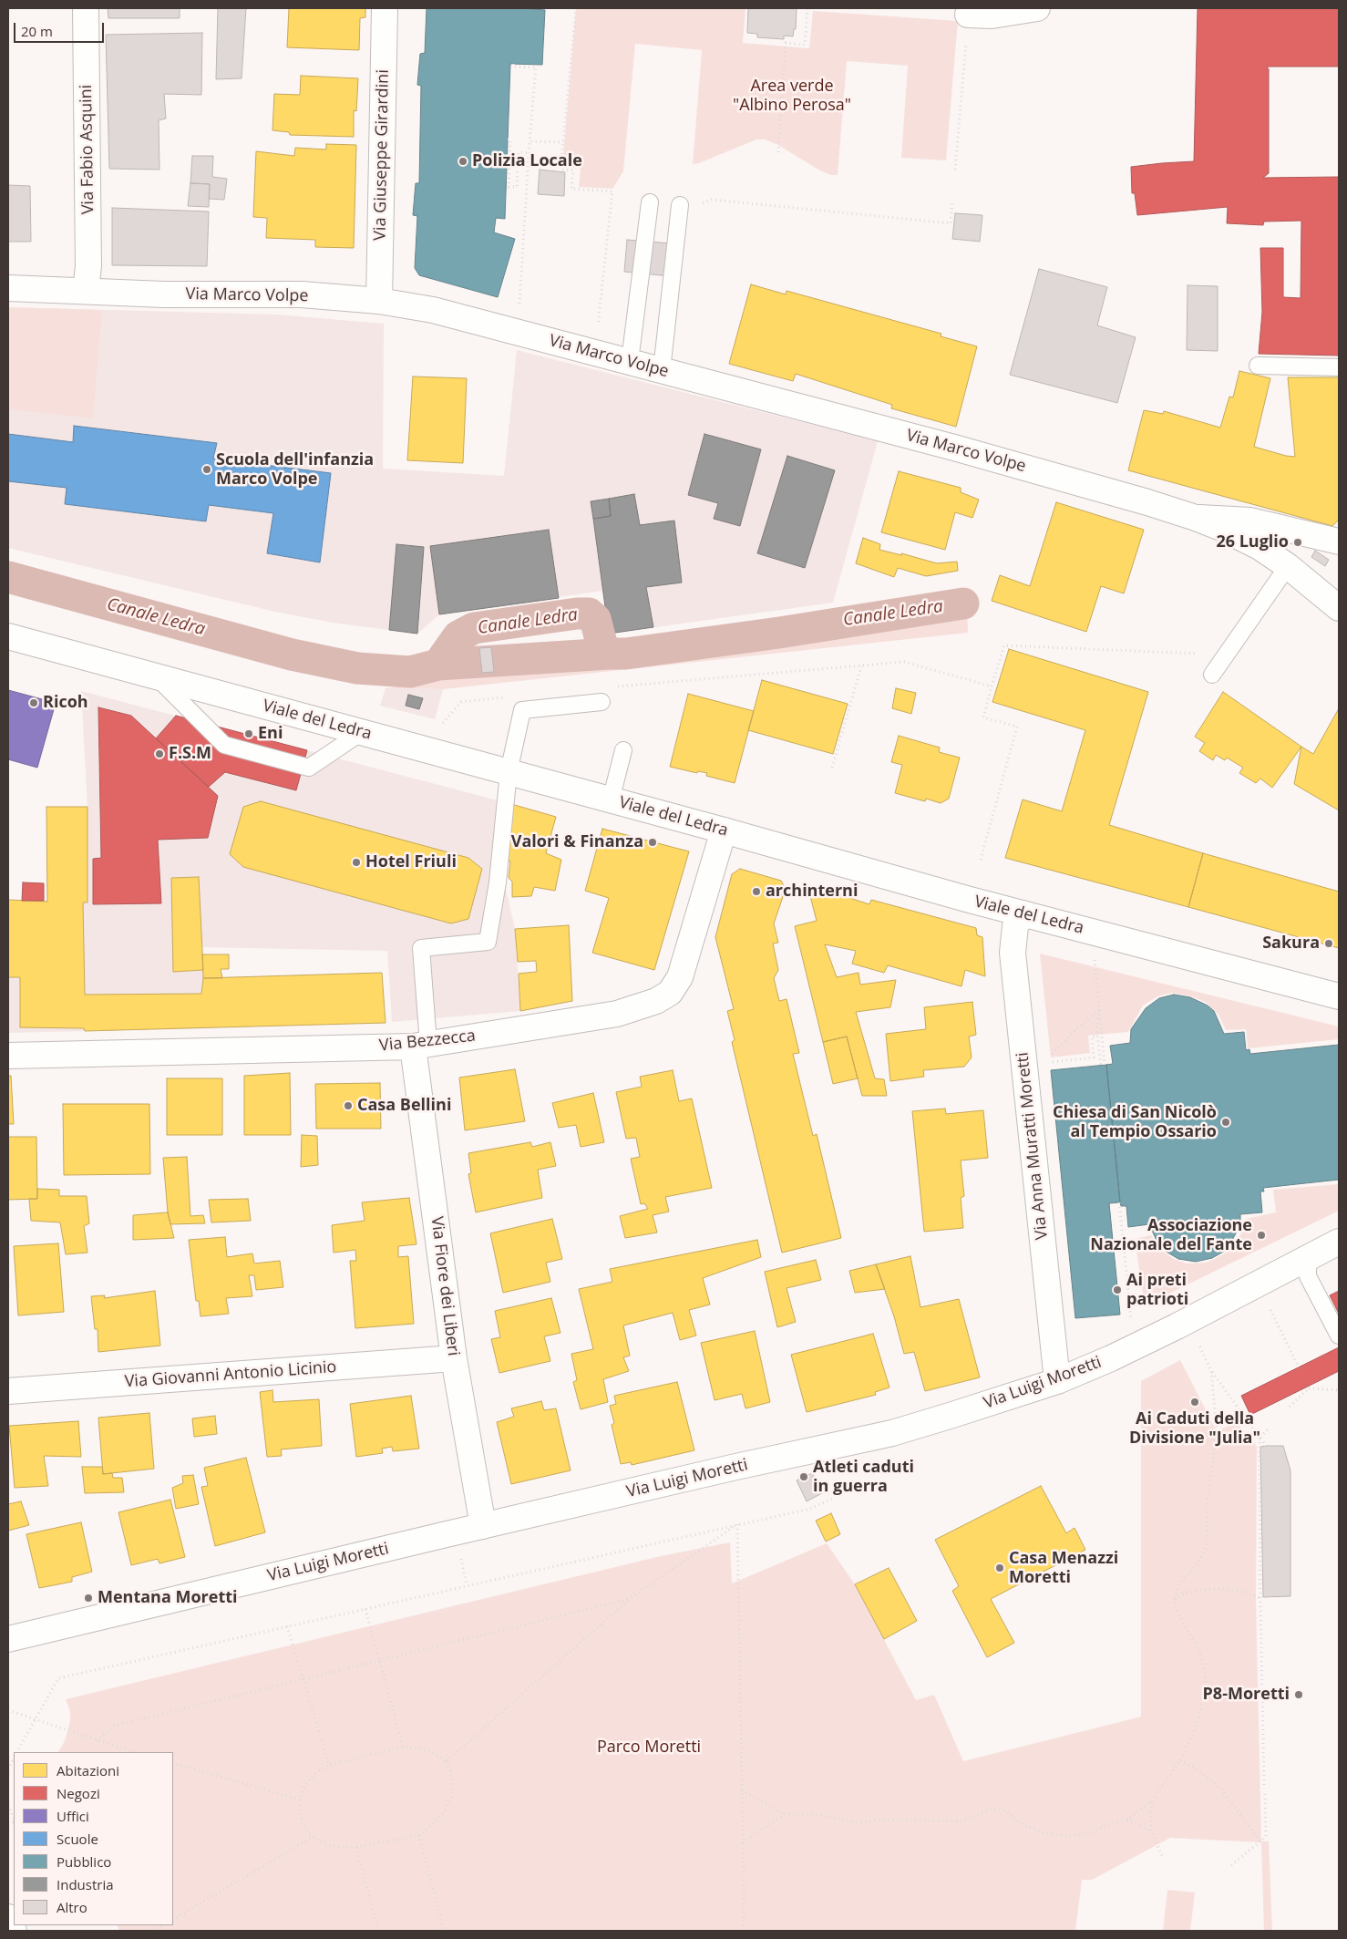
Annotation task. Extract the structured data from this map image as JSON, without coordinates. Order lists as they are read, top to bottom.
{
  "streets": {
    "street": [
      "Via Fabio Asquini",
      "Via Giuseppe Girardini",
      "Via Marco Volpe",
      "Viale del Ledra",
      "Via Bezzecca",
      "Via Anna Muratti Moretti",
      "Via Fiore dei Liberi",
      "Via Giovanni Antonio Licinio",
      "Via Luigi Moretti"
    ]
  },
  "crossings": [
    ["Via Fabio Asquini", "Via Marco Volpe"],
    ["Via Giuseppe Girardini", "Via Marco Volpe"],
    ["Viale del Ledra", "Via Bezzecca"],
    ["Viale del Ledra", "Via Anna Muratti Moretti"],
    ["Via Bezzecca", "Via Fiore dei Liberi"],
    ["Via Anna Muratti Moretti", "Via Luigi Moretti"],
    ["Via Fiore dei Liberi", "Via Giovanni Antonio Licinio"],
    ["Via Fiore dei Liberi", "Via Luigi Moretti"]
  ],
  "water": ["Canale Ledra"],
  "parks": ["Area verde \"Albino Perosa\"", "Parco Moretti"],
  "places": [
    "Polizia Locale",
    "Scuola dell'infanzia Marco Volpe",
    "26 Luglio",
    "Ricoh",
    "Eni",
    "F.S.M",
    "Valori & Finanza",
    "Hotel Friuli",
    "archinterni",
    "Sakura",
    "Casa Bellini",
    "Chiesa di San Nicolò al Tempio Ossario",
    "Associazione Nazionale del Fante",
    "Ai preti patrioti",
    "Ai Caduti della Divisione \"Julia\"",
    "Atleti caduti in guerra",
    "Casa Menazzi Moretti",
    "Mentana Moretti",
    "P8-Moretti"
  ],
  "legend": [
    "Abitazioni",
    "Negozi",
    "Uffici",
    "Scuole",
    "Pubblico",
    "Industria",
    "Altro"
  ],
  "scale_bar": "20 m"
}
